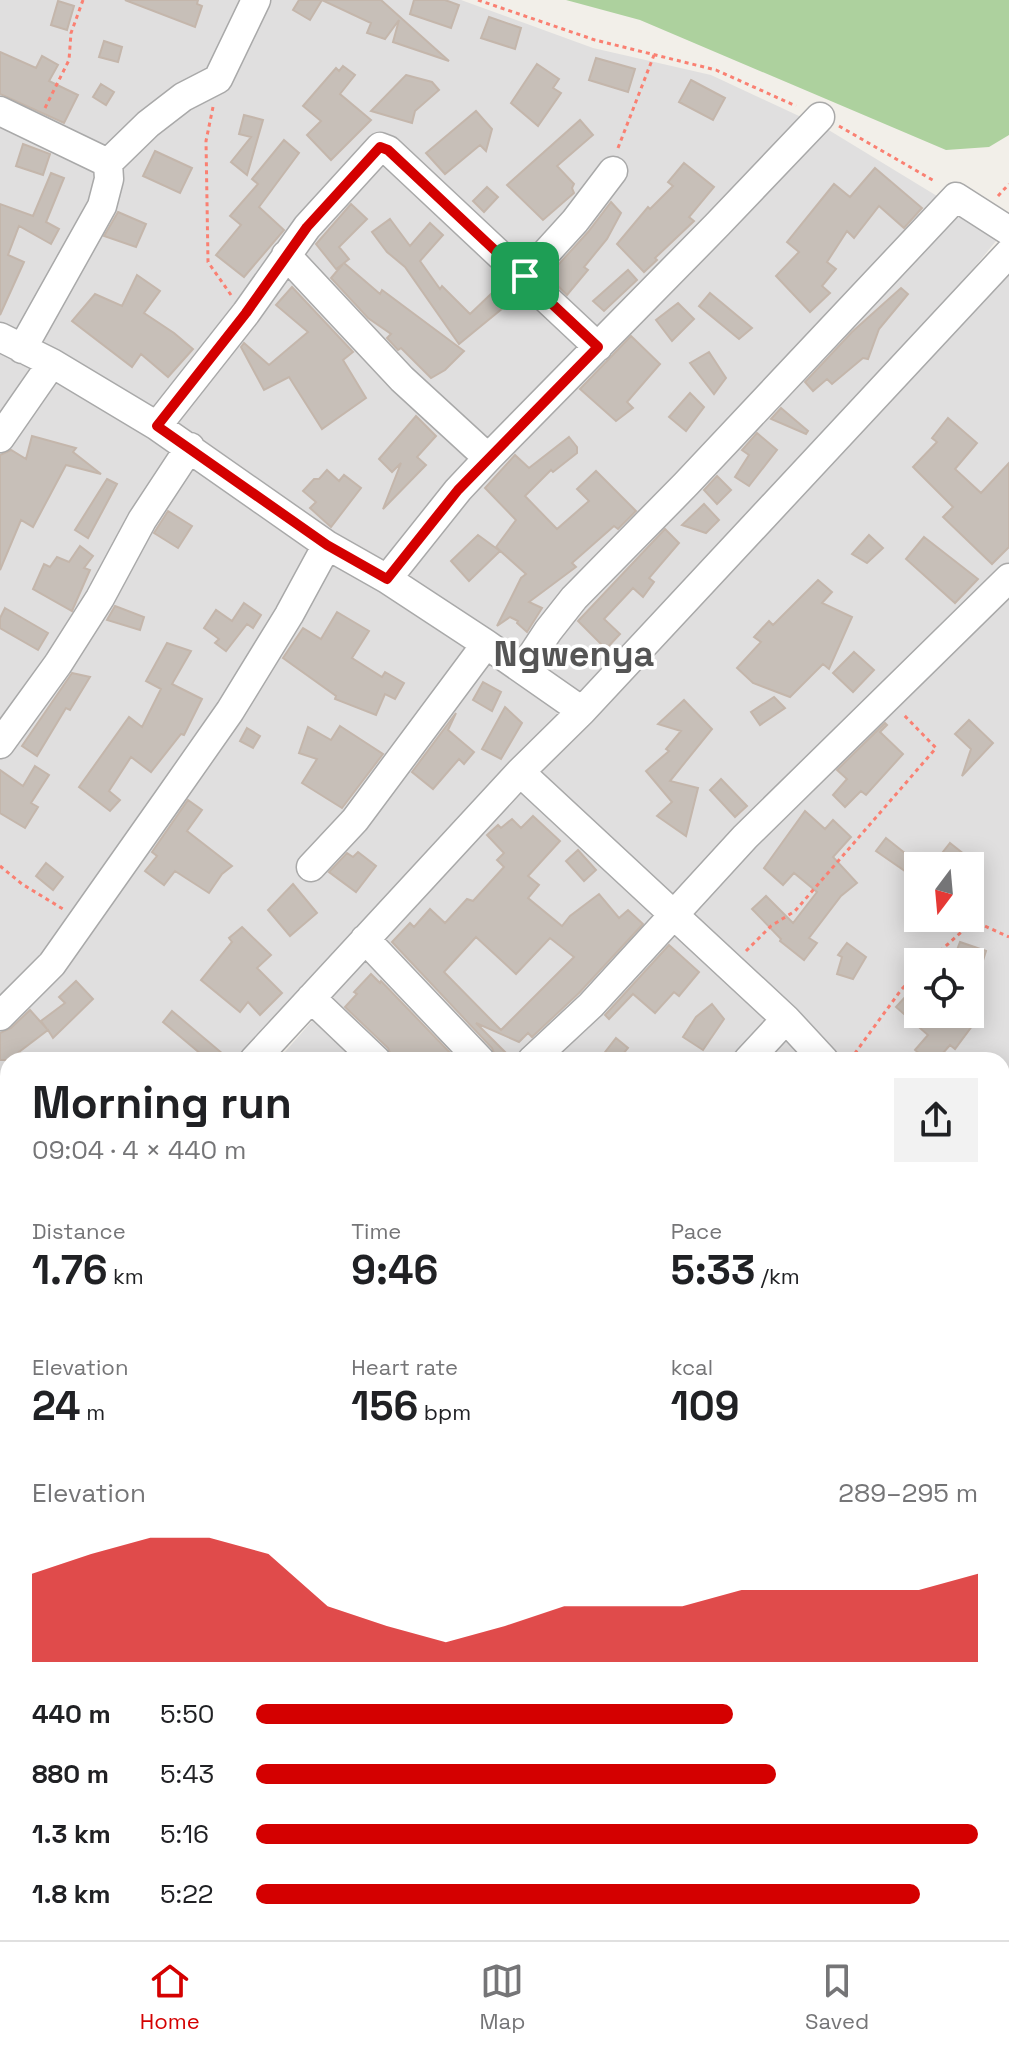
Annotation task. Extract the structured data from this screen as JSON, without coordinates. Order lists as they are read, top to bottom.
{
  "districts": ["Ngwenya"],
  "north": "bottom",
  "page": {
    "heading": ["Morning run", "09:04 · 4 × 440 m"],
    "stats": [
      ["Distance", "1.76 km"],
      ["Time", "9:46"],
      ["Pace", "5:33 /km"],
      ["Elevation", "24 m"],
      ["Heart rate", "156 bpm"],
      ["kcal", "109"]
    ],
    "chart": ["Elevation", "289–295 m"],
    "list": [
      {
        "name": "440 m",
        "note": "5:50"
      },
      {
        "name": "880 m",
        "note": "5:43"
      },
      {
        "name": "1.3 km",
        "note": "5:16"
      },
      {
        "name": "1.8 km",
        "note": "5:22"
      }
    ],
    "tabs": ["Home", "Map", "Saved"]
  }
}
